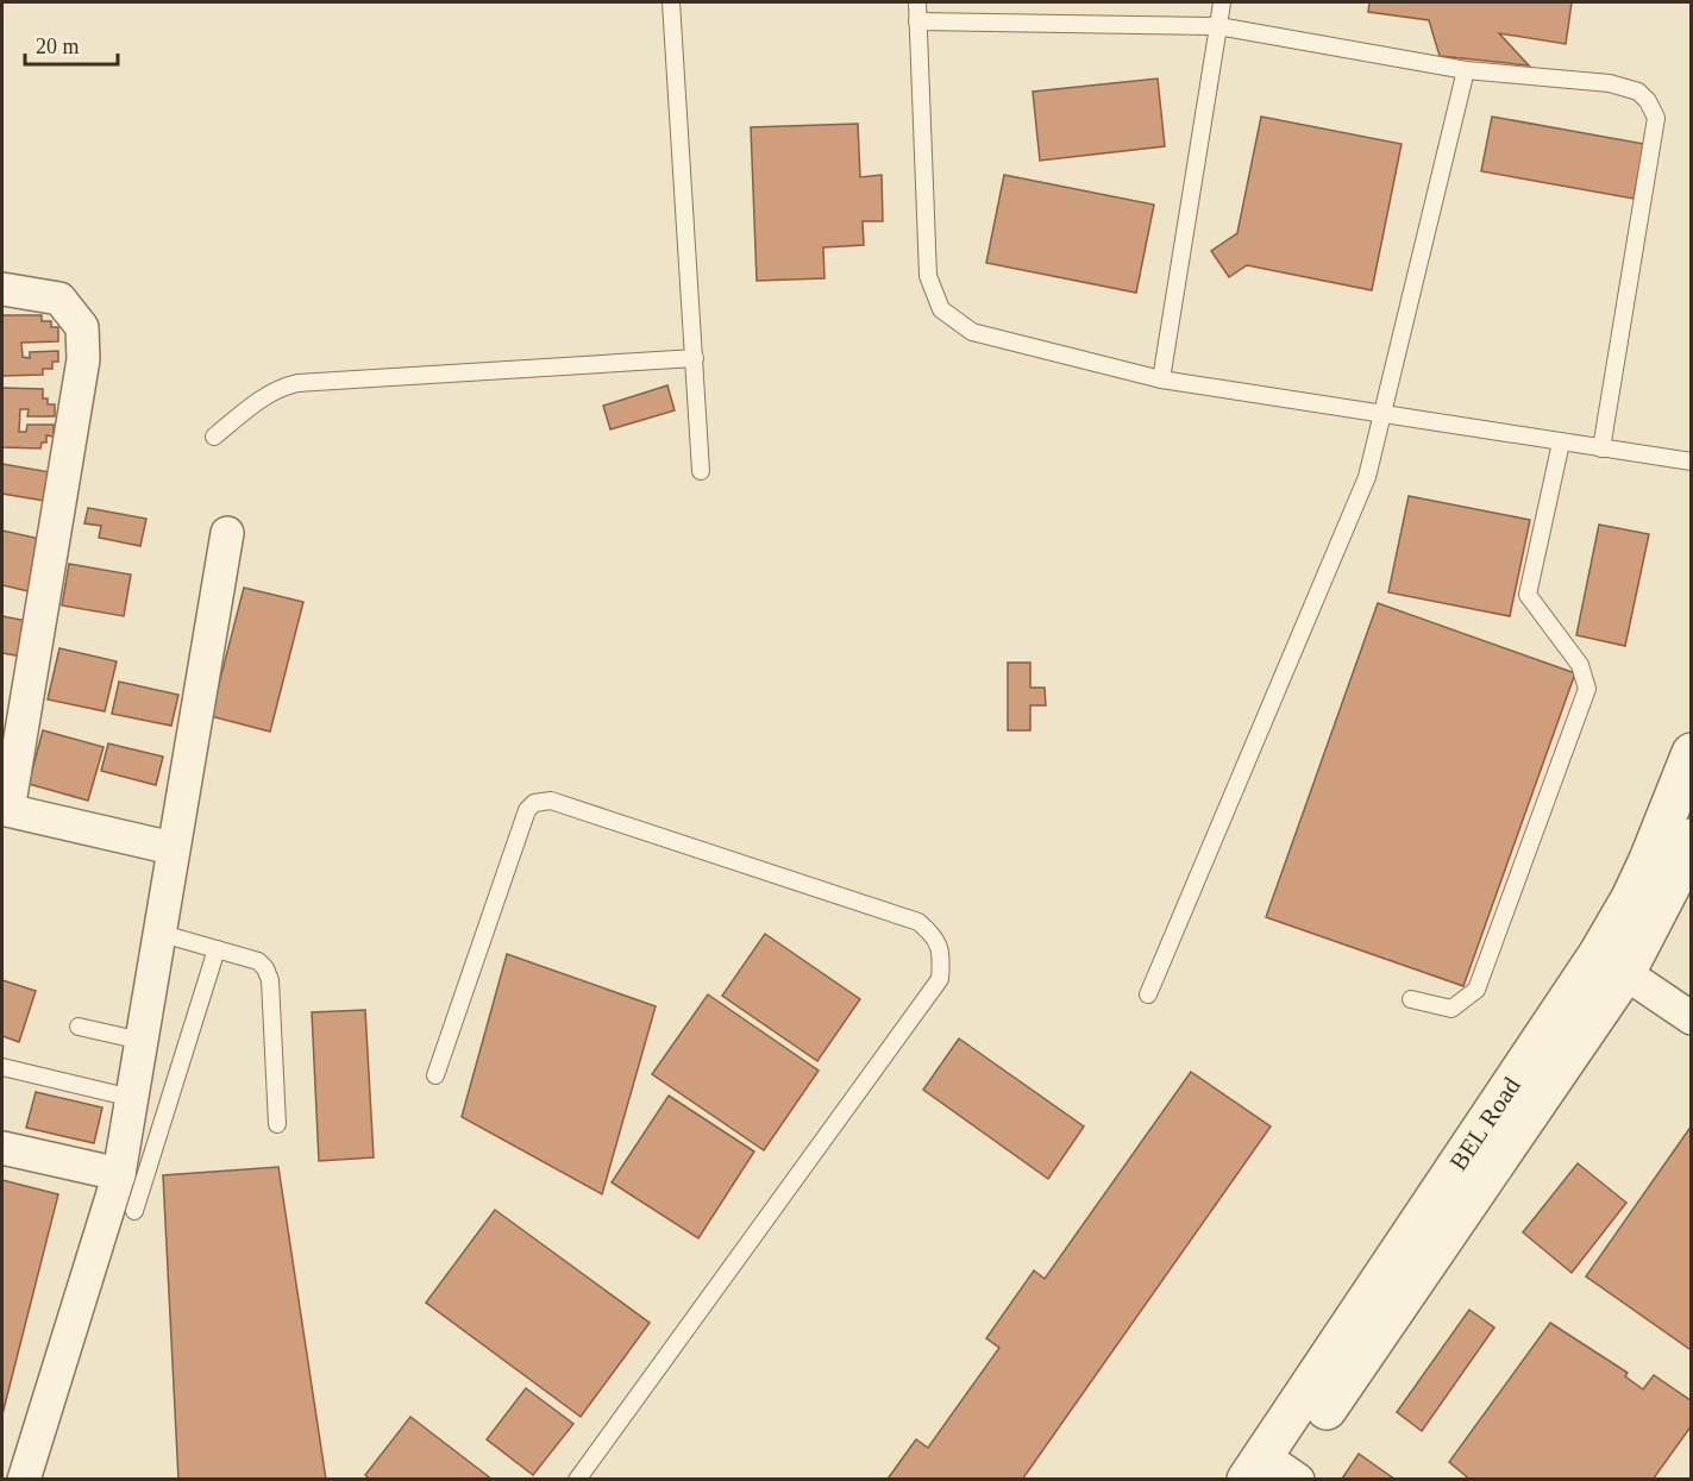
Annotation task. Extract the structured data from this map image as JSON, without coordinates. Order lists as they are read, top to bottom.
{
  "streets": {
    "street": ["BEL Road"]
  },
  "scale_bar": "20 m"
}
